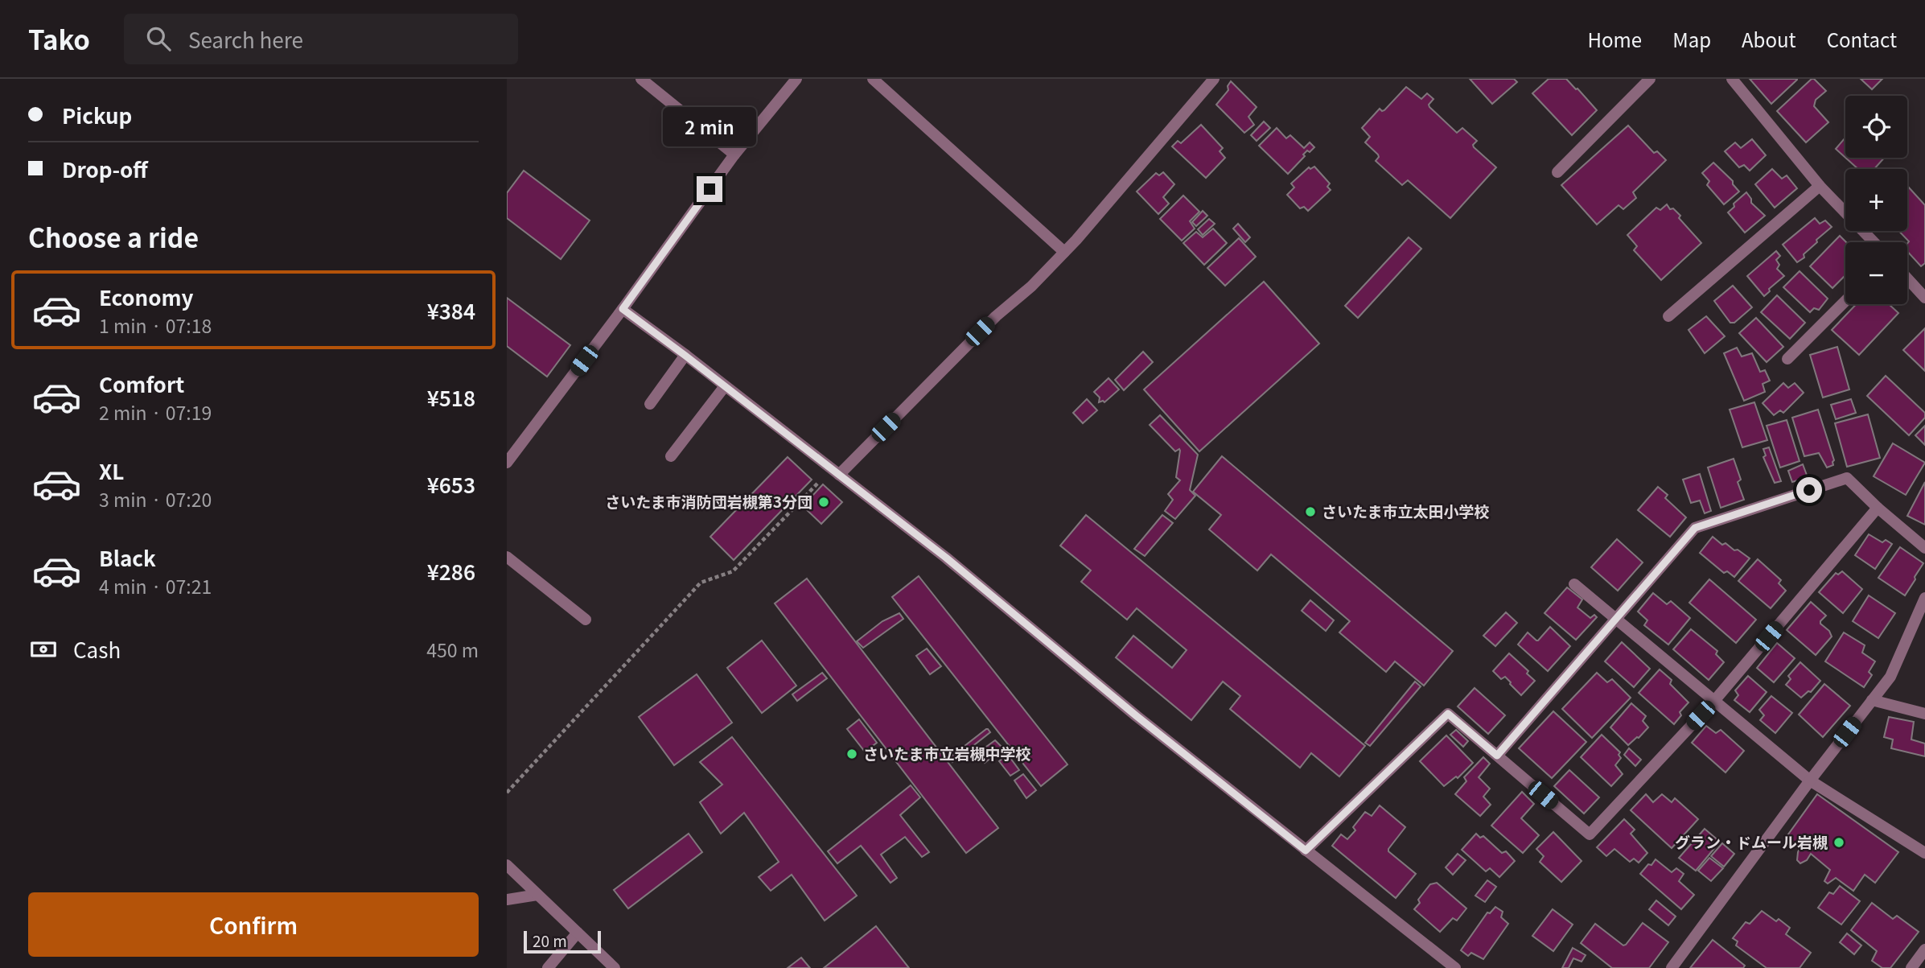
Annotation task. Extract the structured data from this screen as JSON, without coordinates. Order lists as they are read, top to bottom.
{
  "places": [
    "さいたま市消防団岩槻第3分団",
    "さいたま市立太田小学校",
    "さいたま市立岩槻中学校",
    "グラン・ドムール岩槻"
  ],
  "scale_bar": "20 m",
  "page": {
    "header": "Tako",
    "search": "Search here",
    "nav": [
      "Home",
      "Map",
      "About",
      "Contact"
    ],
    "banner": ["Pickup", "Drop-off"],
    "map_buttons": ["+", "−"],
    "bubble": "2 min",
    "heading": "Choose a ride",
    "list": [
      {
        "name": "Economy",
        "note": "1 min · 07:18",
        "value": "¥384"
      },
      {
        "name": "Comfort",
        "note": "2 min · 07:19",
        "value": "¥518"
      },
      {
        "name": "XL",
        "note": "3 min · 07:20",
        "value": "¥653"
      },
      {
        "name": "Black",
        "note": "4 min · 07:21",
        "value": "¥286"
      }
    ],
    "pay": ["Cash", "450 m"],
    "buttons": "Confirm",
    "scale": "20 m"
  }
}
